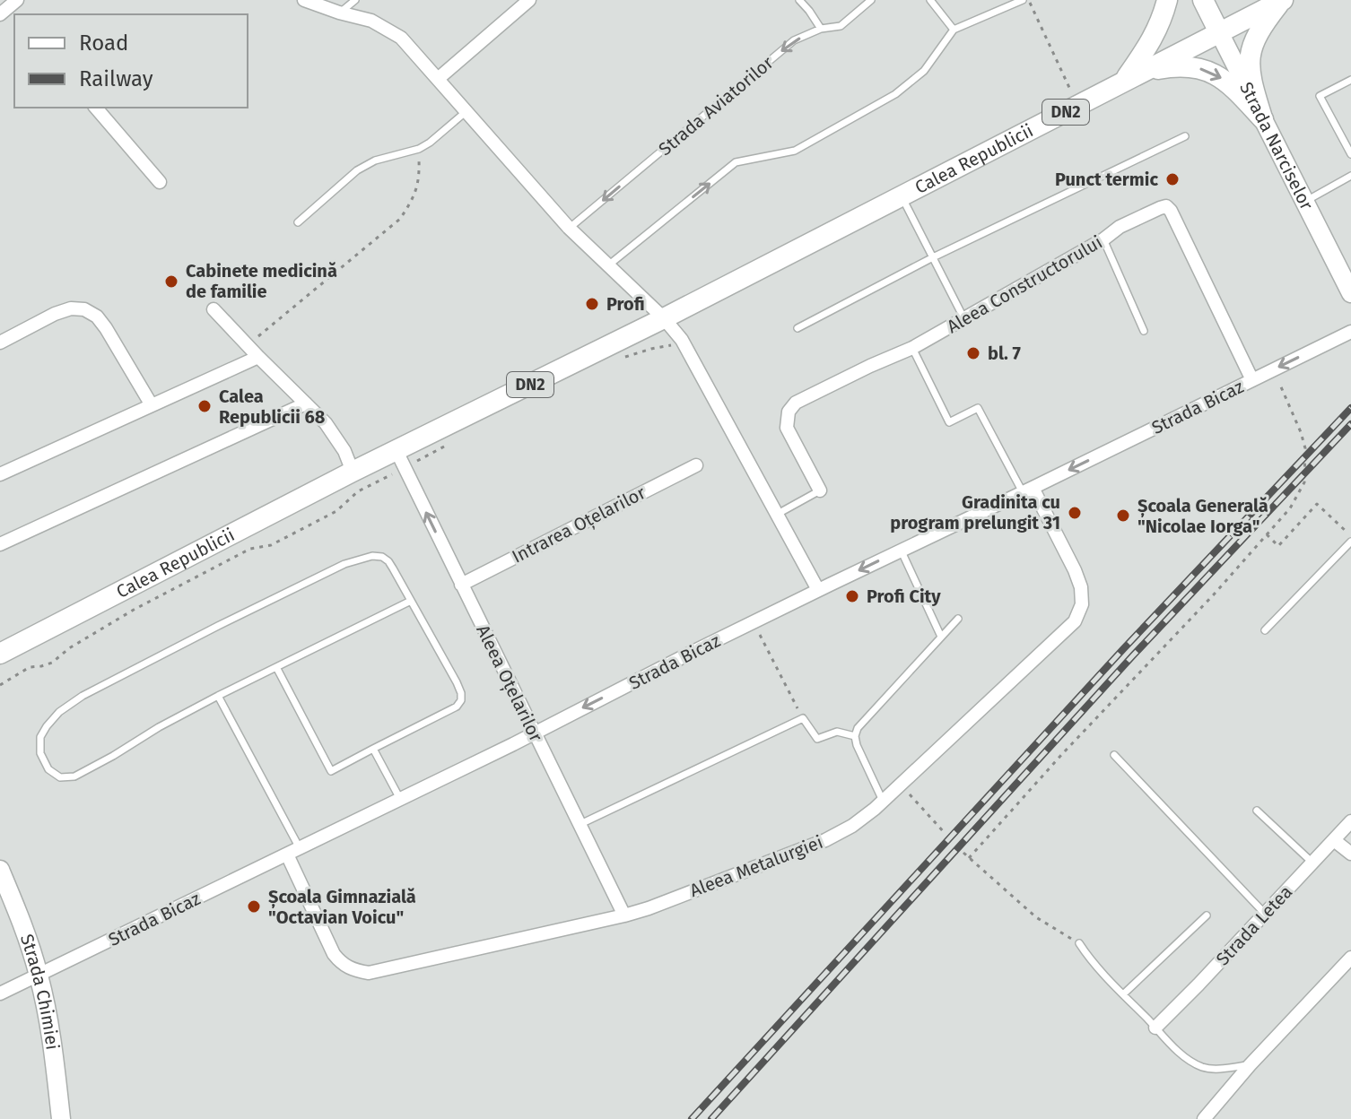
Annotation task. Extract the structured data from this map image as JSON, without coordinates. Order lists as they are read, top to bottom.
{
  "streets": {
    "main road": ["DN2", "Strada Narciselor", "Calea Republicii"],
    "street": [
      "Aleea Constructorului",
      "Strada Bicaz",
      "Intrarea Oțelarilor",
      "Aleea Oțelarilor",
      "Aleea Metalurgiei",
      "Strada Letea",
      "Strada Chimiei"
    ],
    "lane": ["Strada Aviatorilor"]
  },
  "crossings": [
    ["Strada Narciselor", "Calea Republicii"],
    ["Calea Republicii", "Aleea Oțelarilor"],
    ["Aleea Constructorului", "Strada Bicaz"],
    ["Strada Bicaz", "Aleea Oțelarilor"],
    ["Strada Bicaz", "Aleea Metalurgiei"],
    ["Strada Bicaz", "Strada Chimiei"],
    ["Intrarea Oțelarilor", "Aleea Oțelarilor"],
    ["Aleea Oțelarilor", "Aleea Metalurgiei"]
  ],
  "one_way": ["Strada Bicaz"],
  "places": [
    "Punct termic",
    "Cabinete medicină de familie",
    "Profi",
    "bl. 7",
    "Calea Republicii 68",
    "Gradinita cu program prelungit 31",
    "Școala Generală \"Nicolae Iorga\"",
    "Profi City",
    "Școala Gimnazială \"Octavian Voicu\""
  ],
  "legend": ["Road", "Railway"]
}
